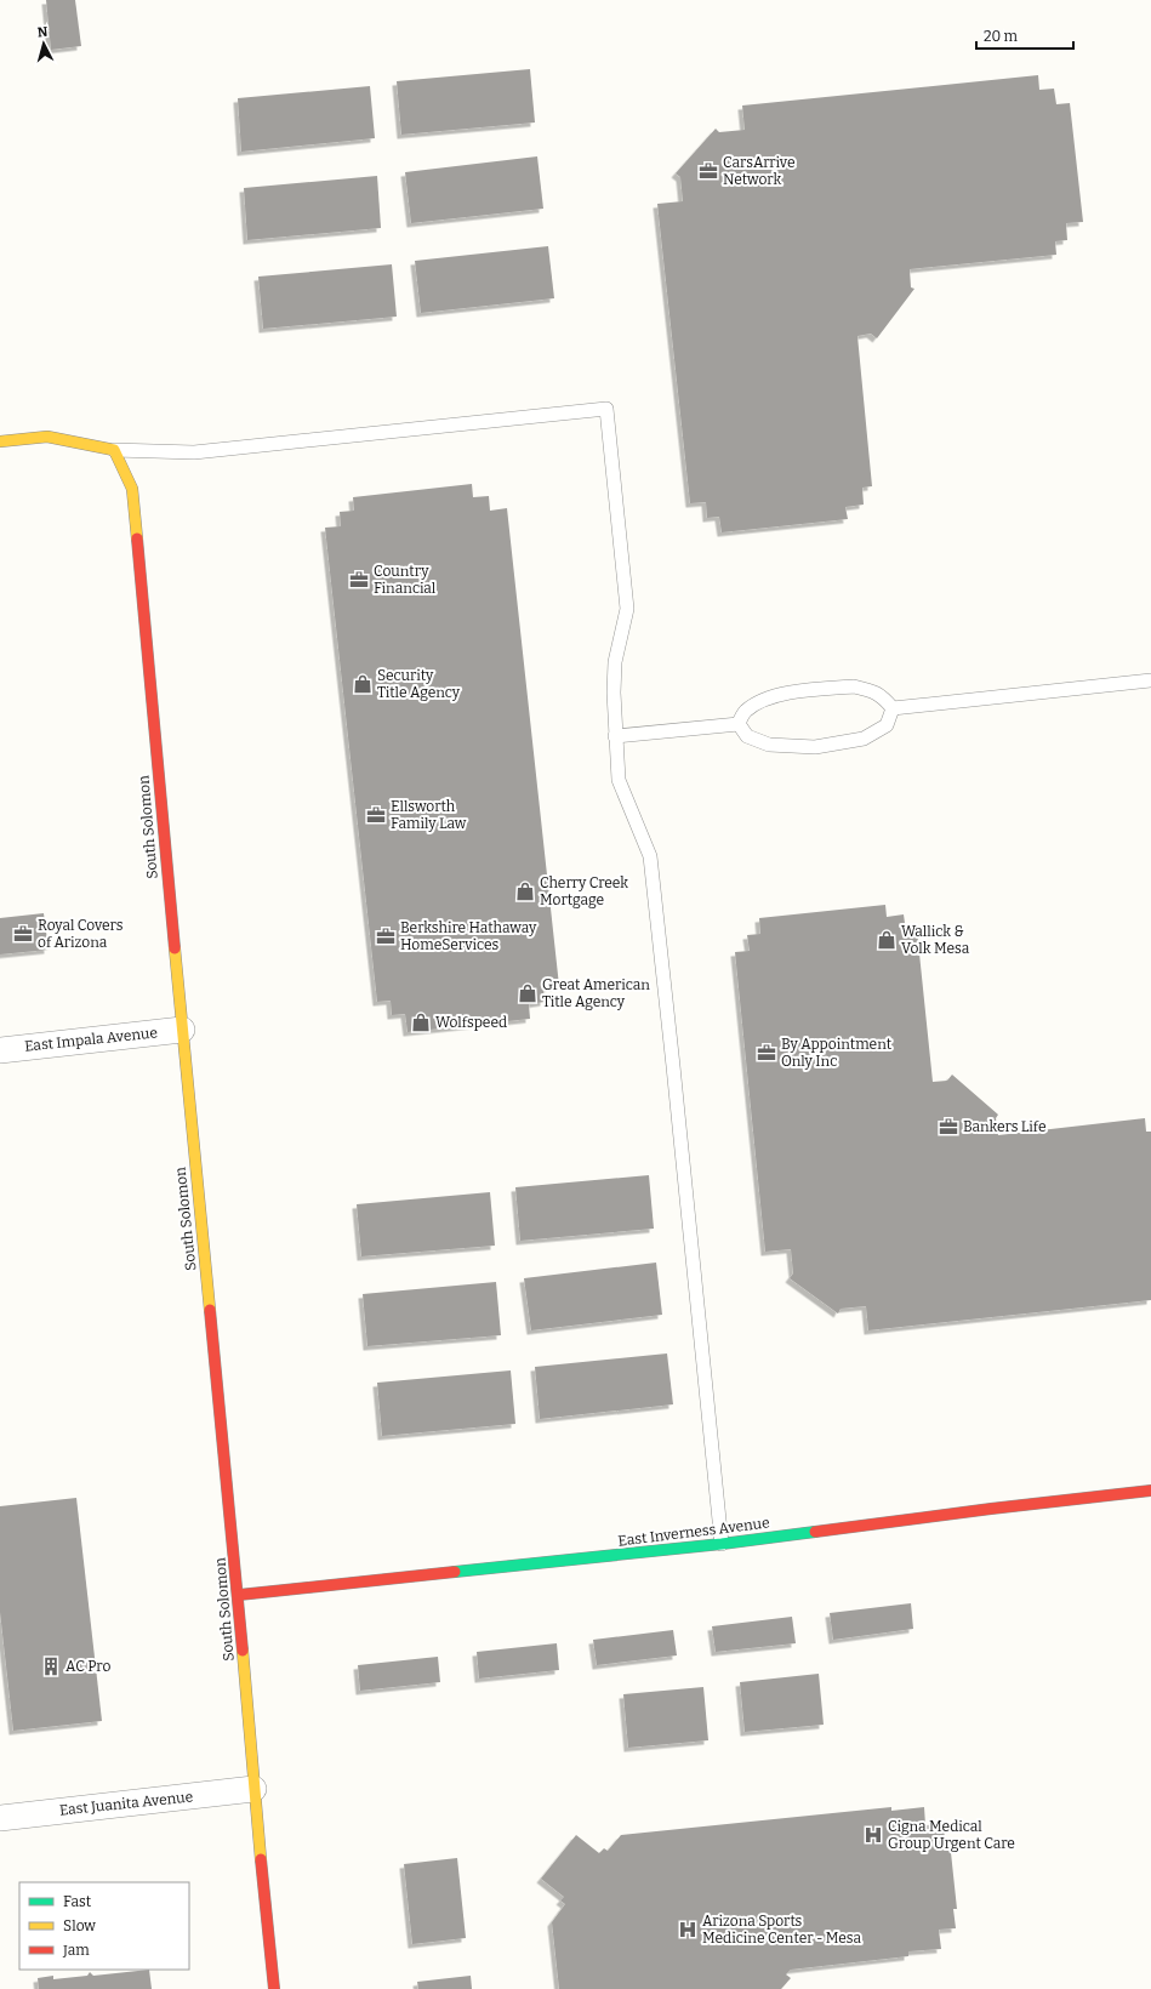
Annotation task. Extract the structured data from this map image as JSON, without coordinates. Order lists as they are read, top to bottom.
{
  "streets": {
    "street": [
      "South Solomon",
      "East Impala Avenue",
      "East Inverness Avenue",
      "East Juanita Avenue"
    ]
  },
  "crossings": [
    ["South Solomon", "East Impala Avenue"],
    ["South Solomon", "East Inverness Avenue"],
    ["South Solomon", "East Juanita Avenue"]
  ],
  "places": {
    "office": [
      "CarsArrive Network",
      "Country Financial",
      "Ellsworth Family Law",
      "Royal Covers of Arizona",
      "Berkshire Hathaway HomeServices",
      "By Appointment Only Inc",
      "Bankers Life"
    ],
    "shop": [
      "Security Title Agency",
      "Cherry Creek Mortgage",
      "Wallick & Volk Mesa",
      "Great American Title Agency",
      "Wolfspeed"
    ],
    "building": ["AC Pro"],
    "hospital": ["Cigna Medical Group Urgent Care", "Arizona Sports Medicine Center - Mesa"]
  },
  "legend": ["Fast", "Slow", "Jam"],
  "scale_bar": "20 m",
  "north": "top"
}
